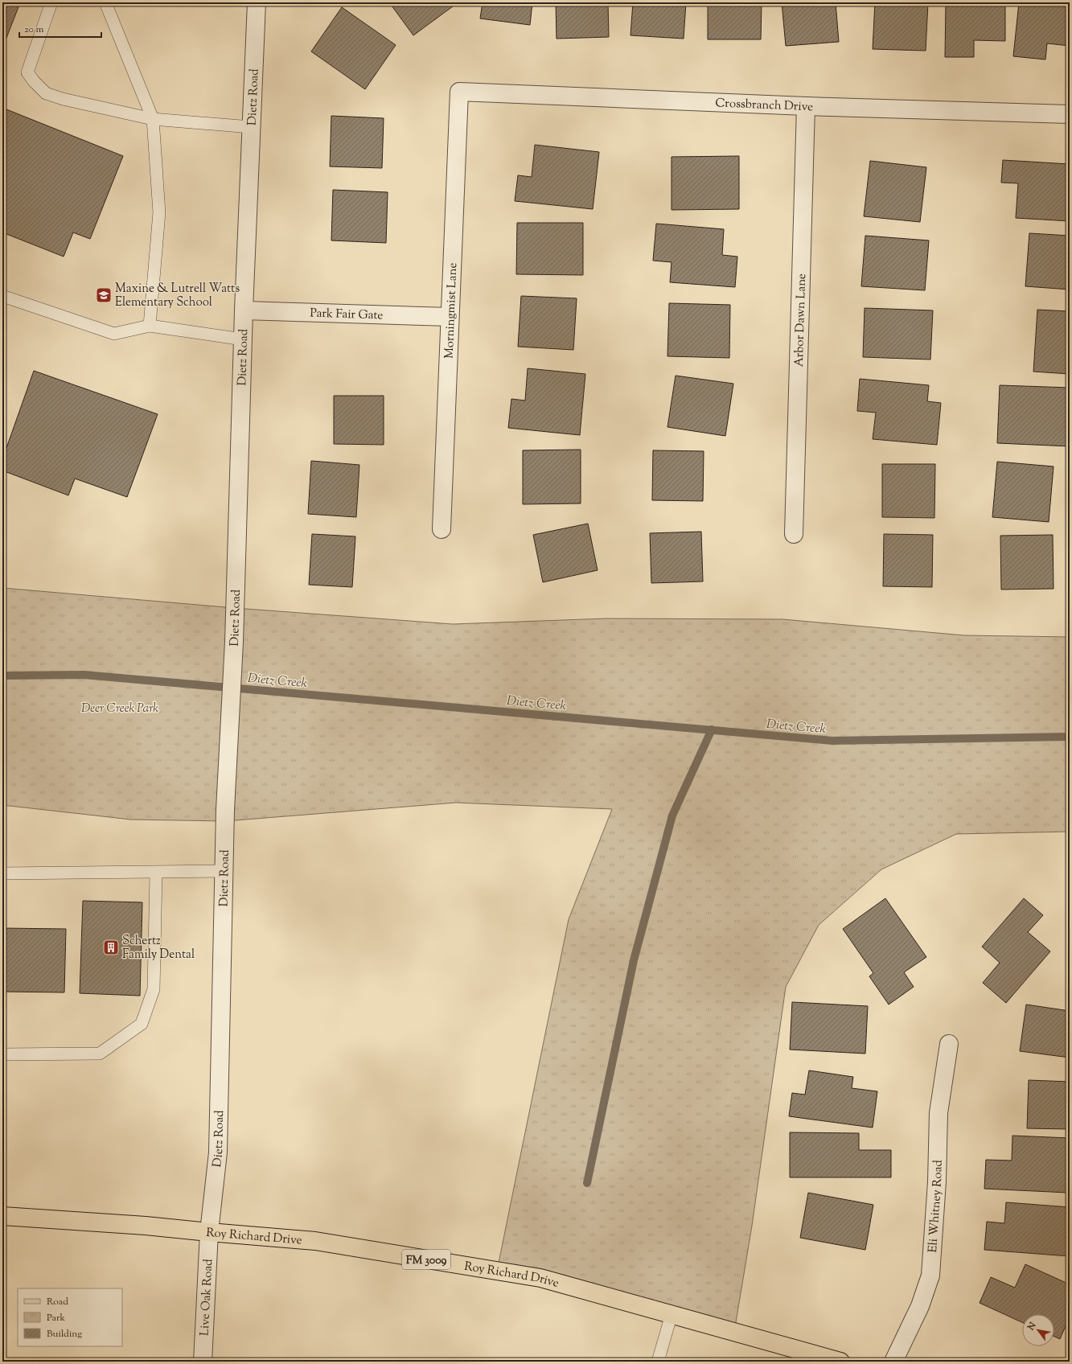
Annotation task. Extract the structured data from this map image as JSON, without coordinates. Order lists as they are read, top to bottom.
{
  "streets": {
    "main road": ["Roy Richard Drive", "FM 3009"],
    "street": [
      "Dietz Road",
      "Crossbranch Drive",
      "Morningmist Lane",
      "Park Fair Gate",
      "Arbor Dawn Lane",
      "Eli Whitney Road",
      "Live Oak Road"
    ]
  },
  "crossings": [
    ["Dietz Road", "Park Fair Gate"],
    ["Dietz Road", "Roy Richard Drive"],
    ["Dietz Road", "Live Oak Road"],
    ["Crossbranch Drive", "Morningmist Lane"],
    ["Crossbranch Drive", "Arbor Dawn Lane"],
    ["Morningmist Lane", "Park Fair Gate"],
    ["Roy Richard Drive", "Live Oak Road"]
  ],
  "water": ["Dietz Creek"],
  "parks": ["Deer Creek Park"],
  "places": {
    "school or university": ["Maxine & Lutrell Watts Elementary School"],
    "building": ["Schertz Family Dental"]
  },
  "legend": ["Road", "Park", "Building"],
  "scale_bar": "20 m",
  "north": "top left"
}
